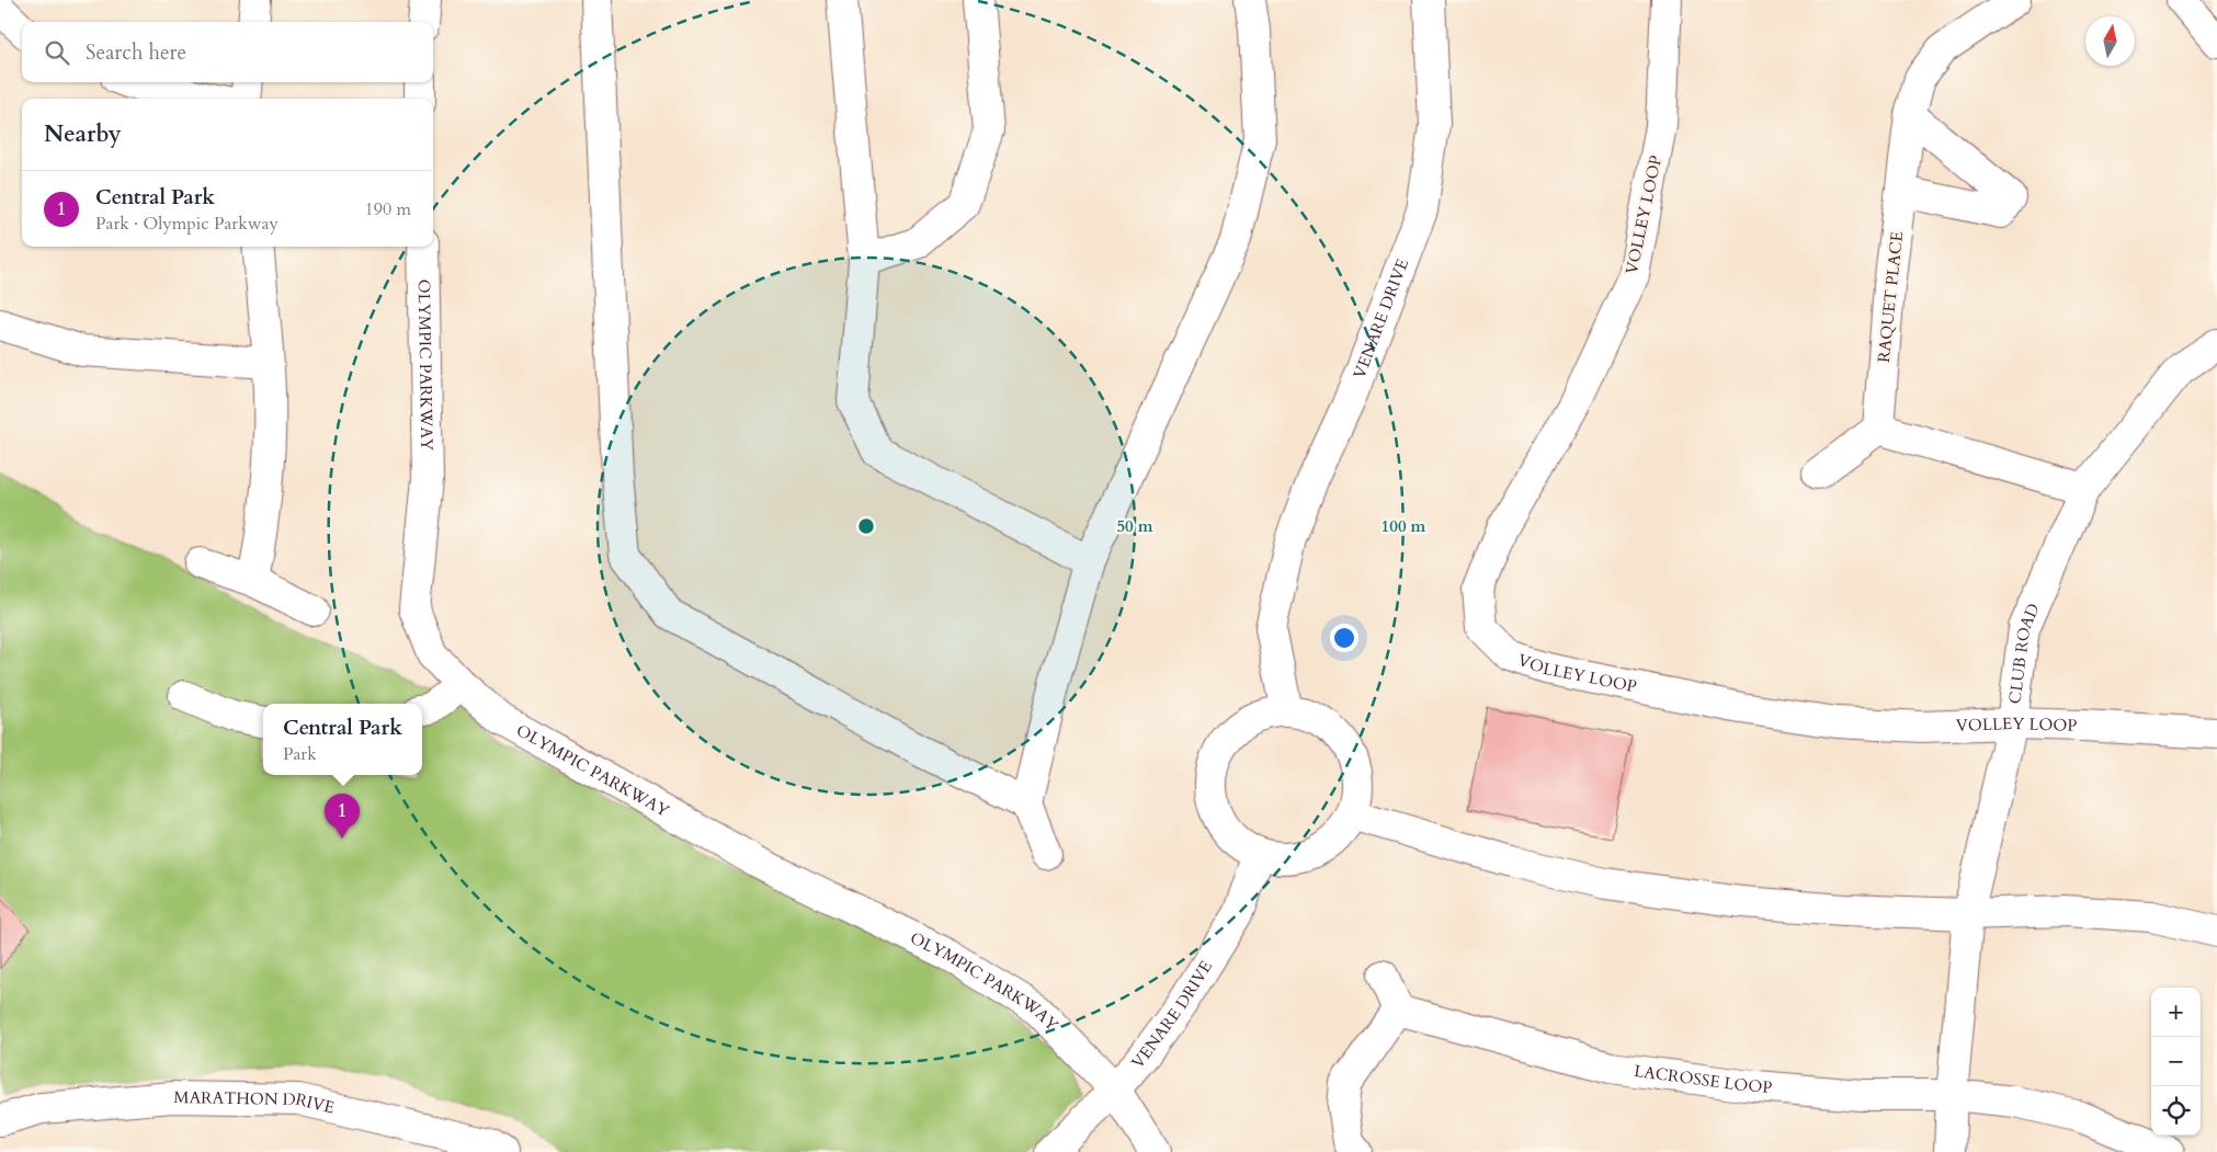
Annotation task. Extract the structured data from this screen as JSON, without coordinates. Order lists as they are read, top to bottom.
{
  "streets": {
    "street": [
      "VOLLEY LOOP",
      "RAQUET PLACE",
      "VENARE DRIVE",
      "OLYMPIC PARKWAY",
      "CLUB ROAD",
      "LACROSSE LOOP",
      "MARATHON DRIVE"
    ]
  },
  "crossings": [
    ["VOLLEY LOOP", "CLUB ROAD"],
    ["VENARE DRIVE", "OLYMPIC PARKWAY"],
    ["CLUB ROAD", "LACROSSE LOOP"]
  ],
  "north": "top",
  "page": {
    "search": "Search here",
    "heading": "Nearby",
    "list": [
      {
        "mark": "1",
        "name": "Central Park",
        "note": "Park · Olympic Parkway",
        "value": "190 m"
      }
    ],
    "popup": ["Central Park", "Park"],
    "pins": "1",
    "map_buttons": ["+", "−"]
  },
  "rings": ["50 m", "100 m"]
}
